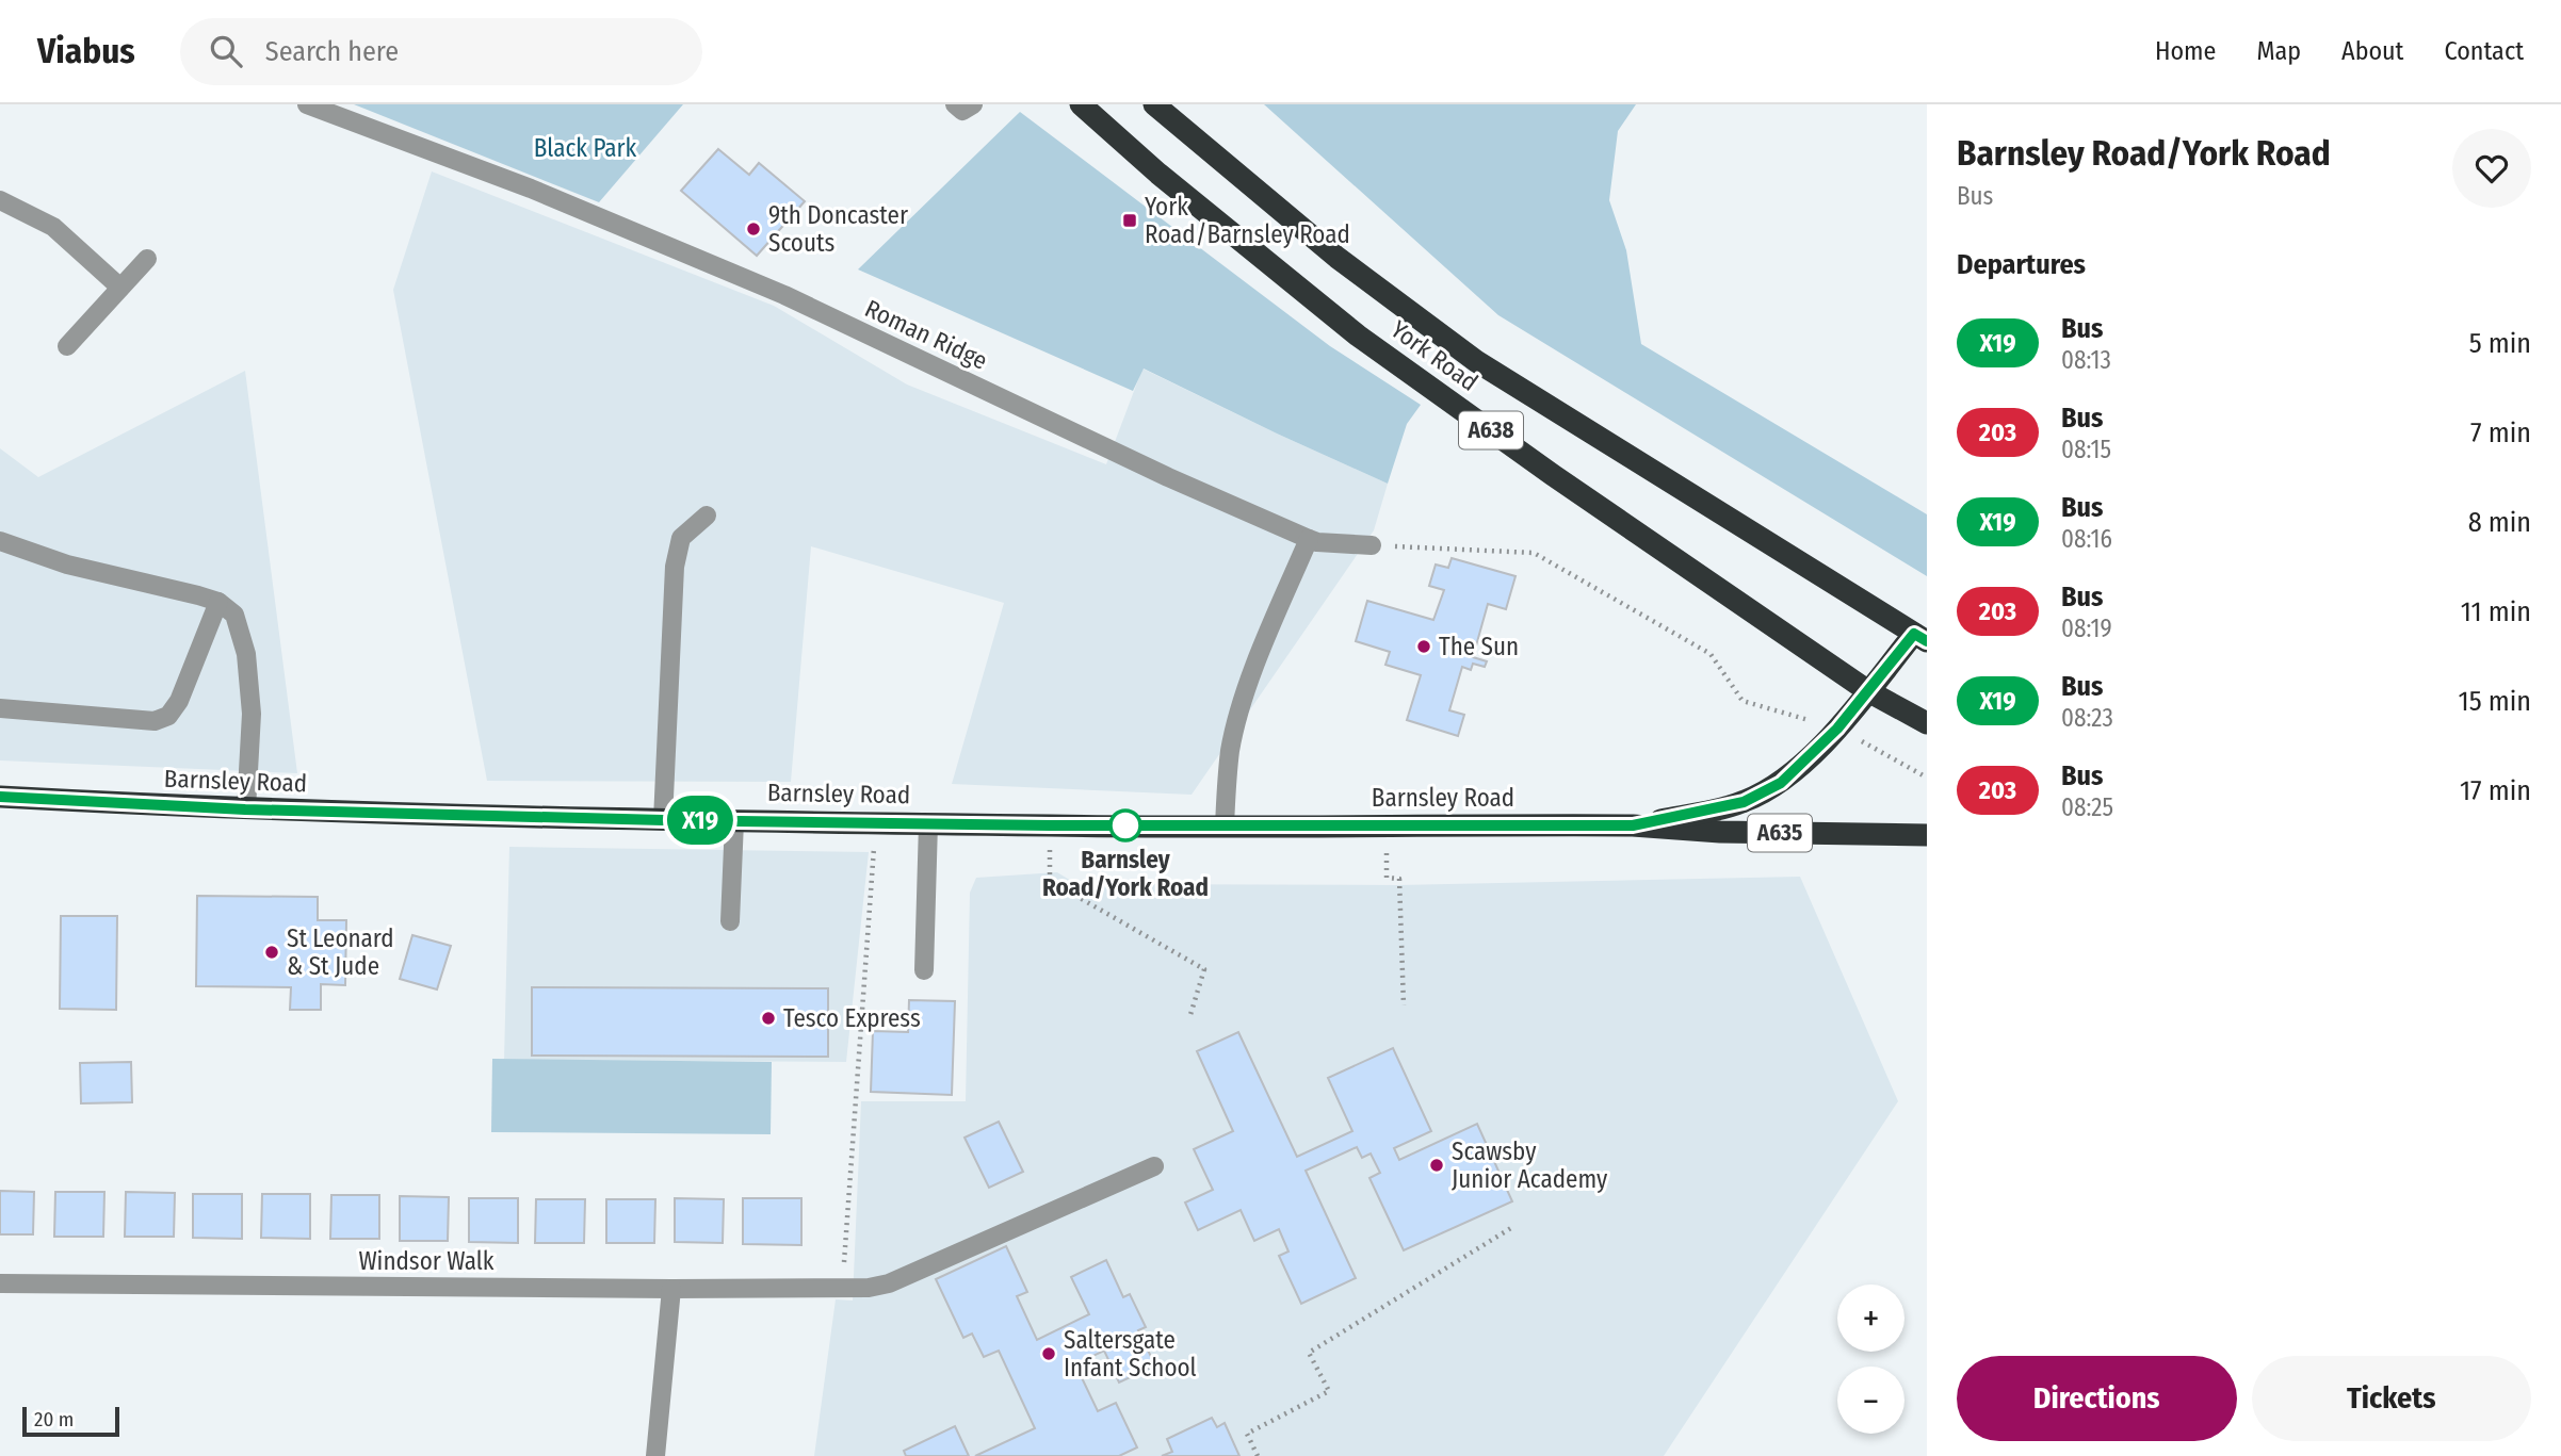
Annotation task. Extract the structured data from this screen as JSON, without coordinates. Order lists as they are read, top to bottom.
{
  "streets": {
    "highway": [
      "York Road",
      "A638",
      "Barnsley Road",
      "A635"
    ],
    "street": ["Roman Ridge", "Windsor Walk"]
  },
  "crossings": [
    ["York Road", "A635"],
    ["Barnsley Road", "A635"]
  ],
  "parks": ["Black Park"],
  "places": {
    "transit": ["York Road/Barnsley Road"],
    "other": [
      "9th Doncaster Scouts",
      "The Sun",
      "Barnsley Road/York Road",
      "St Leonard & St Jude",
      "Tesco Express",
      "Scawsby Junior Academy",
      "Saltersgate Infant School"
    ]
  },
  "lines": ["bus line X19"],
  "scale_bar": "20 m",
  "page": {
    "header": "Viabus",
    "search": "Search here",
    "nav": [
      "Home",
      "Map",
      "About",
      "Contact"
    ],
    "on_map": "X19",
    "heading": [
      ["Barnsley Road/York Road", "Bus"],
      "Departures"
    ],
    "list": [
      {
        "mark": "X19",
        "name": "Bus",
        "note": "08:13",
        "value": "5 min"
      },
      {
        "mark": "203",
        "name": "Bus",
        "note": "08:15",
        "value": "7 min"
      },
      {
        "mark": "X19",
        "name": "Bus",
        "note": "08:16",
        "value": "8 min"
      },
      {
        "mark": "203",
        "name": "Bus",
        "note": "08:19",
        "value": "11 min"
      },
      {
        "mark": "X19",
        "name": "Bus",
        "note": "08:23",
        "value": "15 min"
      },
      {
        "mark": "203",
        "name": "Bus",
        "note": "08:25",
        "value": "17 min"
      }
    ],
    "map_buttons": ["+", "−"],
    "buttons": ["Directions", "Tickets"],
    "scale": "20 m"
  }
}
